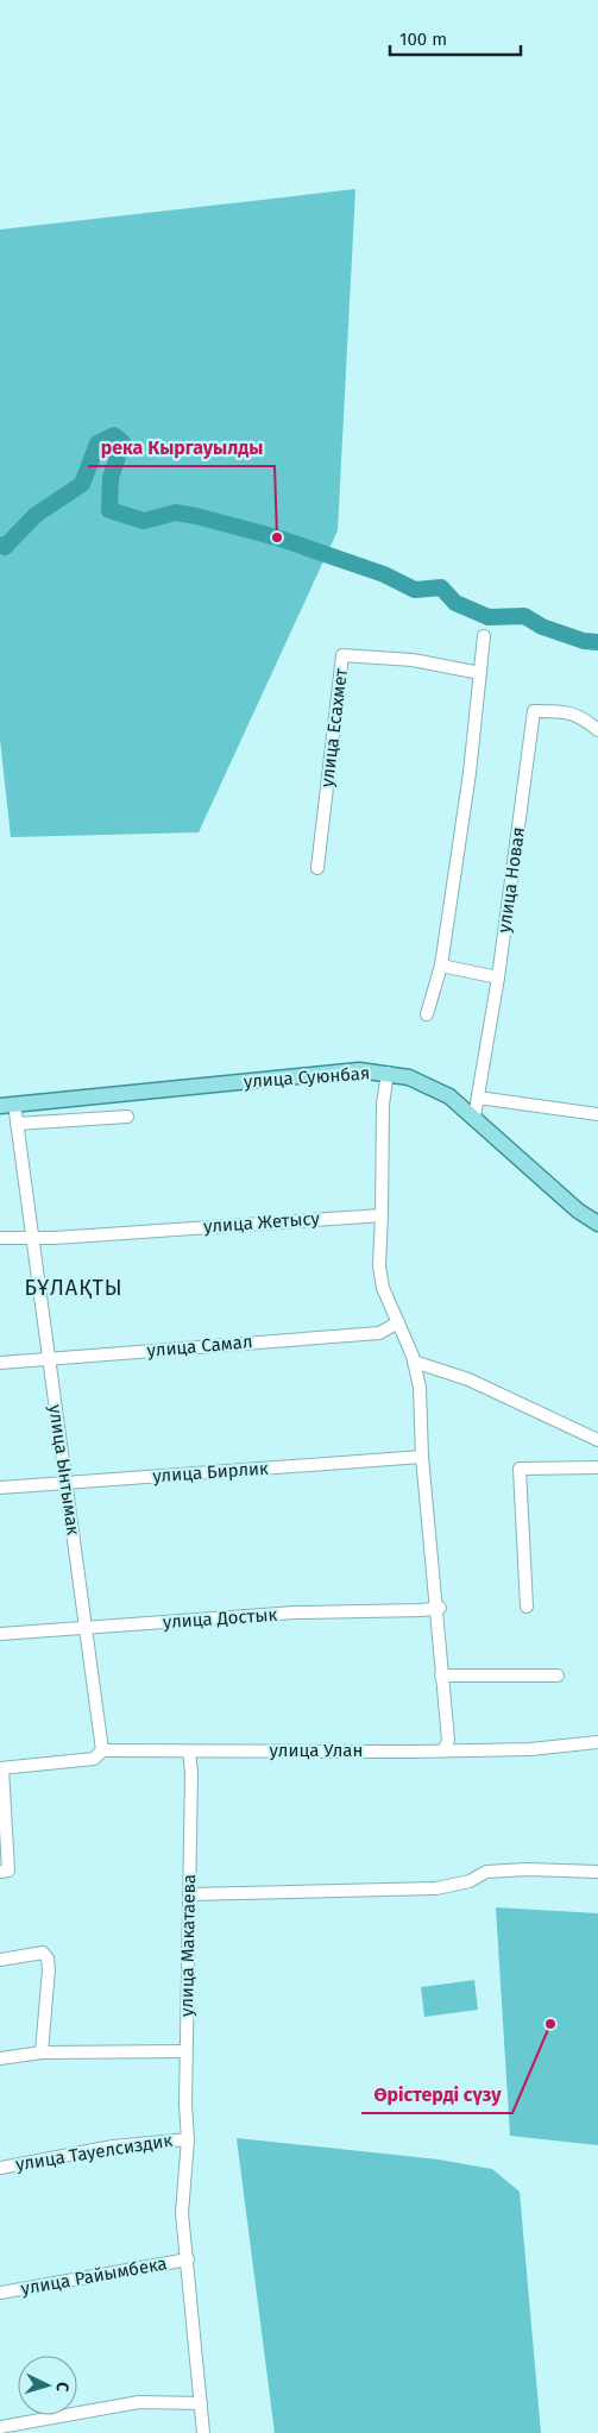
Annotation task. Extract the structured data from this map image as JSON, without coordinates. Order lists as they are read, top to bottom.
{
  "streets": {
    "main road": ["улица Суюнбая"],
    "street": [
      "улица Есахмет",
      "улица Новая",
      "улица Жетысу",
      "улица Самал",
      "улица Ынтымак",
      "улица Бирлик",
      "улица Достык",
      "улица Улан",
      "улица Макатаева",
      "улица Тауелсиздик",
      "улица Райымбека"
    ]
  },
  "crossings": [
    ["улица Новая", "улица Суюнбая"],
    ["улица Суюнбая", "улица Ынтымак"],
    ["улица Жетысу", "улица Ынтымак"],
    ["улица Самал", "улица Ынтымак"],
    ["улица Ынтымак", "улица Бирлик"],
    ["улица Ынтымак", "улица Достык"],
    ["улица Улан", "улица Макатаева"],
    ["улица Макатаева", "улица Тауелсиздик"],
    ["улица Макатаева", "улица Райымбека"]
  ],
  "districts": ["БҰЛАҚТЫ"],
  "places": ["река Кыргауылды", "Өрістерді сүзу"],
  "scale_bar": "100 m",
  "north": "right"
}
